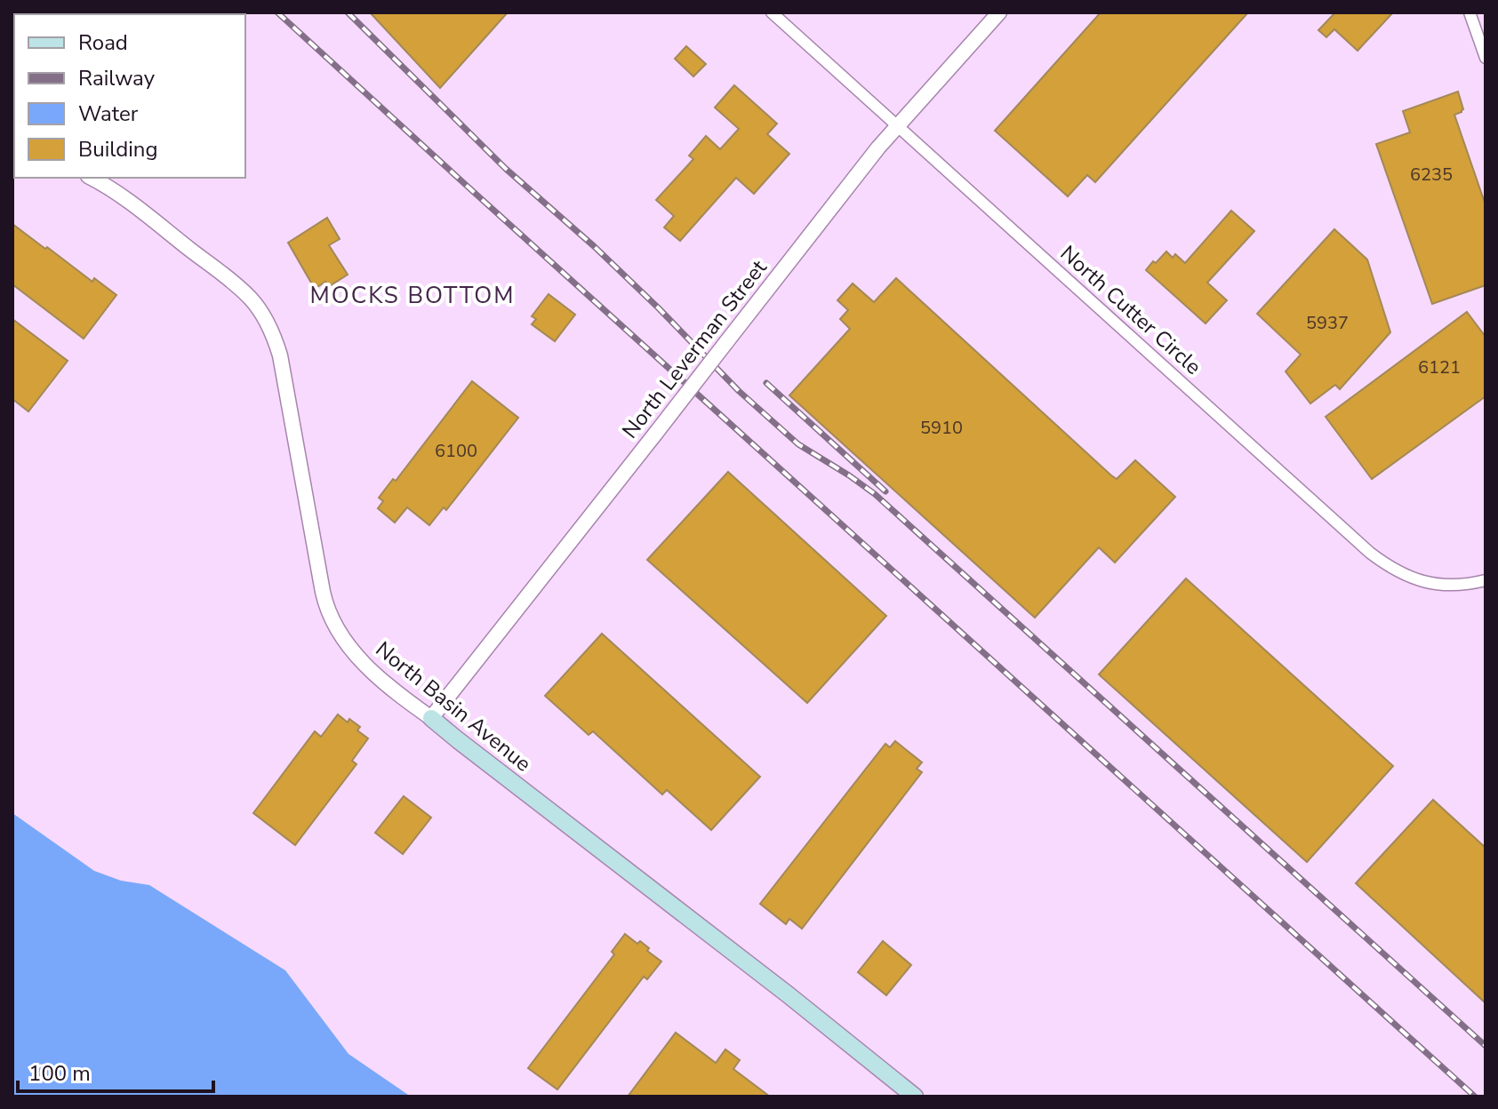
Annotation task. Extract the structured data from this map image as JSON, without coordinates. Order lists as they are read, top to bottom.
{
  "streets": {
    "main road": ["North Basin Avenue"],
    "street": ["North Cutter Circle", "North Leverman Street"]
  },
  "crossings": [
    ["North Cutter Circle", "North Leverman Street"],
    ["North Leverman Street", "North Basin Avenue"]
  ],
  "districts": ["MOCKS BOTTOM"],
  "house_numbers": [
    "6235",
    "5937",
    "6121",
    "5910",
    "6100"
  ],
  "legend": [
    "Road",
    "Railway",
    "Water",
    "Building"
  ],
  "scale_bar": "100 m"
}
